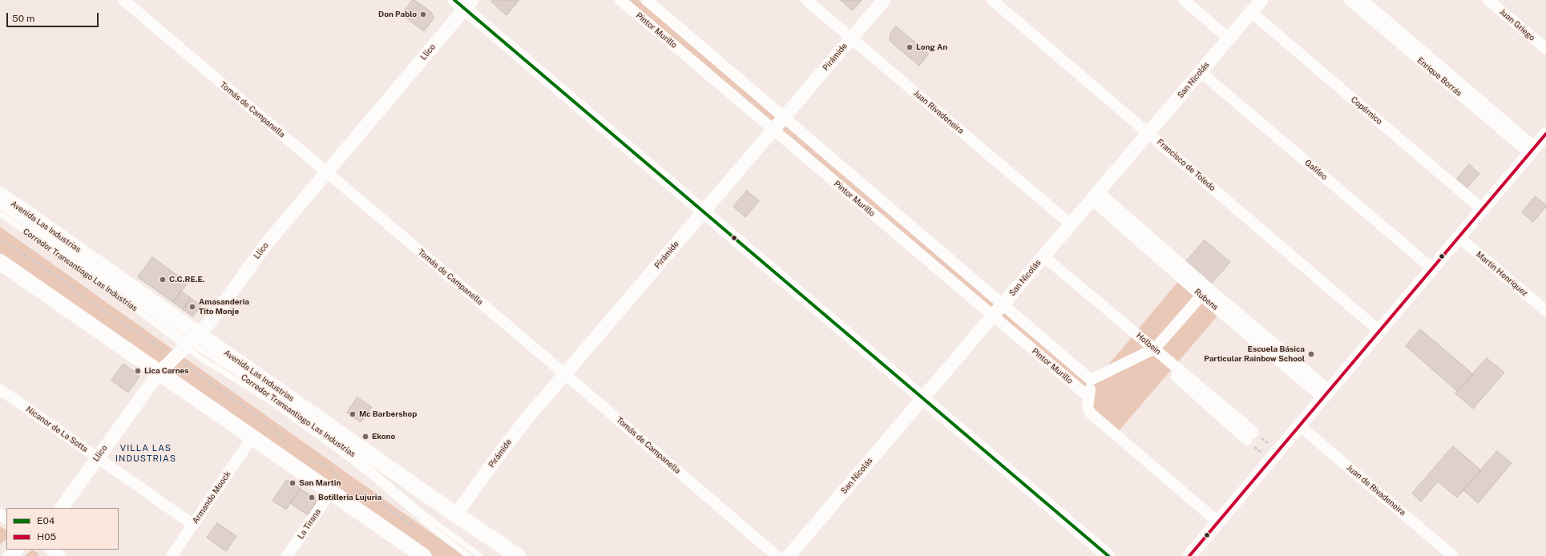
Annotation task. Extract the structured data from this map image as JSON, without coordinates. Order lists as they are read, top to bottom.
{
  "streets": {
    "main road": ["Avenida Las Industrias"],
    "street": [
      "Juan Griego",
      "Pintor Murillo",
      "Llico",
      "Pirámide",
      "Enrique Borrás",
      "San Nicolás",
      "Tomás de Campanella",
      "Copérnico",
      "Juan Rivadeneira",
      "Francisco de Toledo",
      "Galileo",
      "Martín Henríquez",
      "Rubens",
      "Holbein",
      "Nicanor de La Sotta",
      "Juan de Rivadeneira",
      "Armando Moock",
      "La Tirana"
    ],
    "lane": ["Corredor Transantiago Las Industrias"]
  },
  "crossings": [
    ["Pintor Murillo", "Pirámide"],
    ["Pintor Murillo", "San Nicolás"],
    ["Llico", "Tomás de Campanella"],
    ["Llico", "Avenida Las Industrias"],
    ["Llico", "Corredor Transantiago Las Industrias"],
    ["Llico", "Nicanor de La Sotta"],
    ["Pirámide", "Tomás de Campanella"],
    ["Pirámide", "Juan Rivadeneira"],
    ["Pirámide", "Avenida Las Industrias"],
    ["San Nicolás", "Copérnico"],
    ["San Nicolás", "Juan Rivadeneira"],
    ["San Nicolás", "Francisco de Toledo"],
    ["San Nicolás", "Galileo"],
    ["San Nicolás", "Rubens"],
    ["San Nicolás", "Holbein"],
    ["Avenida Las Industrias", "Corredor Transantiago Las Industrias"],
    ["Nicanor de La Sotta", "Armando Moock"]
  ],
  "districts": ["VILLA LAS INDUSTRIAS"],
  "places": [
    "Don Pablo",
    "Long An",
    "C.C.RE.E.",
    "Amasanderia Tito Monje",
    "Escuela Básica Particular Rainbow School",
    "Lica Carnes",
    "Mc Barbershop",
    "Ekono",
    "San Martin",
    "Botilleria Lujuria"
  ],
  "lines": ["transit line E04", "transit line H05"],
  "legend": ["E04", "H05"],
  "scale_bar": "50 m"
}
